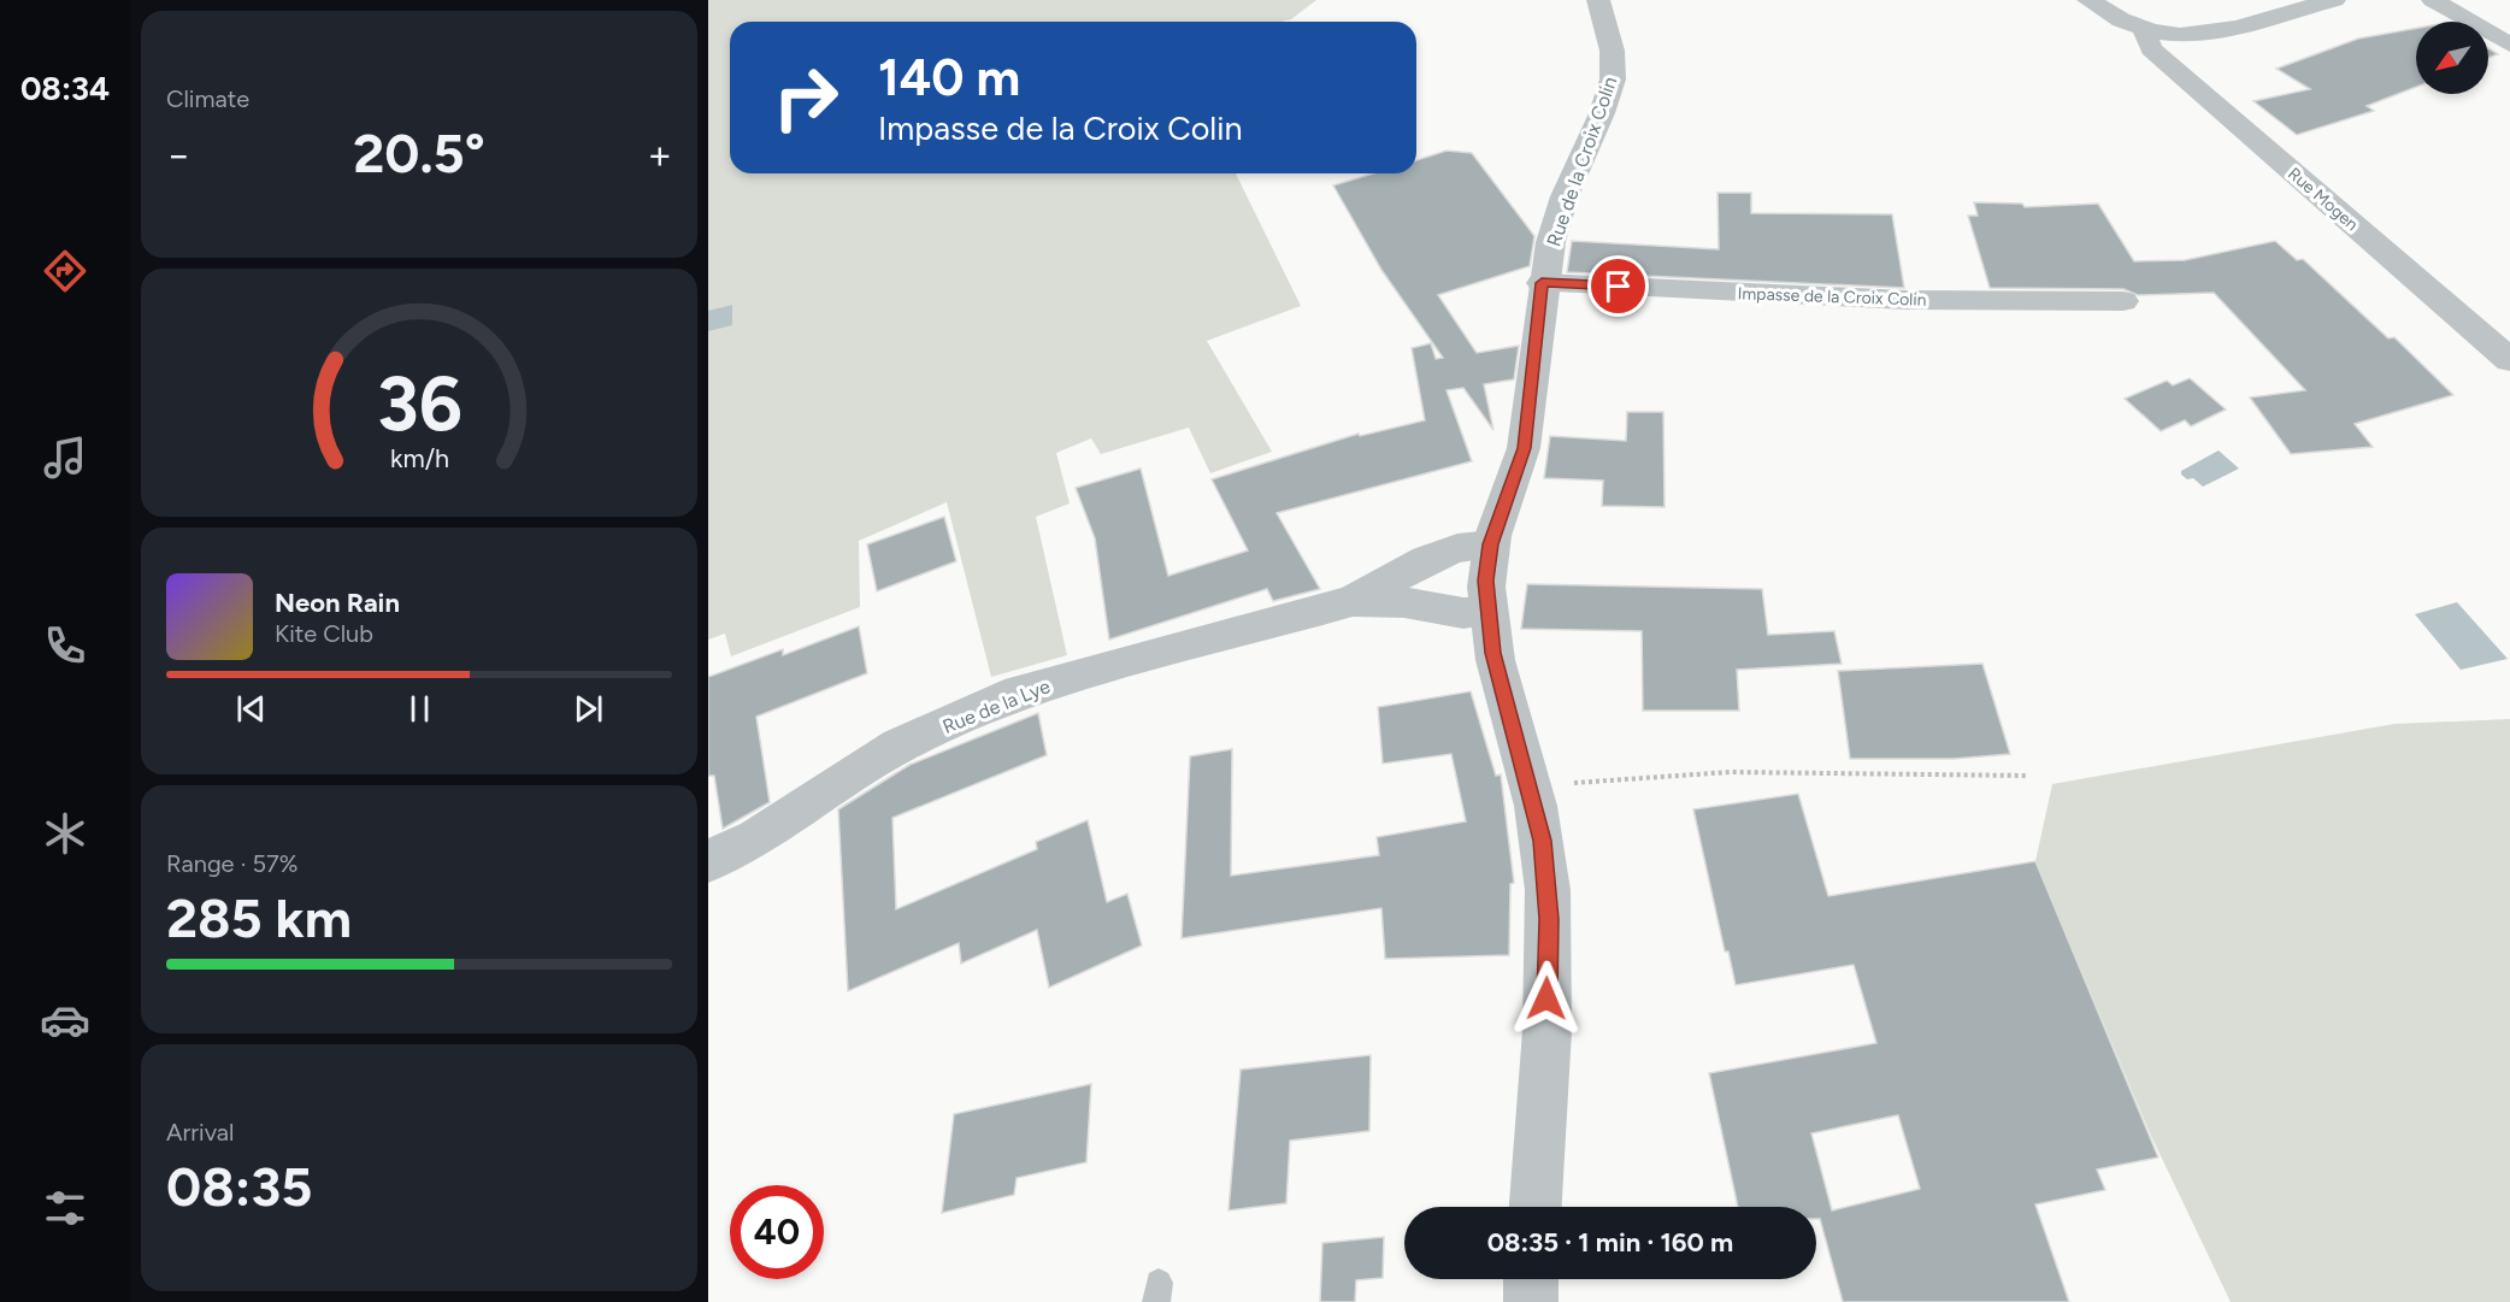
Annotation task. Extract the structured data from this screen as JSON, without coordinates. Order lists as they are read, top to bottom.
{
  "streets": {
    "street": [
      "Rue de la Croix Colin",
      "Rue Mogen",
      "Impasse de la Croix Colin",
      "Rue de la Lye"
    ]
  },
  "crossings": [
    ["Rue de la Croix Colin", "Impasse de la Croix Colin"],
    ["Rue de la Croix Colin", "Rue de la Lye"]
  ],
  "north": "bottom left",
  "page": {
    "tabs": "08:34",
    "tile": [
      "Climate",
      ["Range · 57%", "285 km"],
      ["Arrival", "08:35"]
    ],
    "turn": ["140 m", "Impasse de la Croix Colin"],
    "heat": ["−", "20.5°", "+"],
    "song": ["Neon Rain", "Kite Club"],
    "limit": "40",
    "trip": "08:35 · 1 min · 160 m",
    "gauge": ["36", "km/h"]
  }
}
